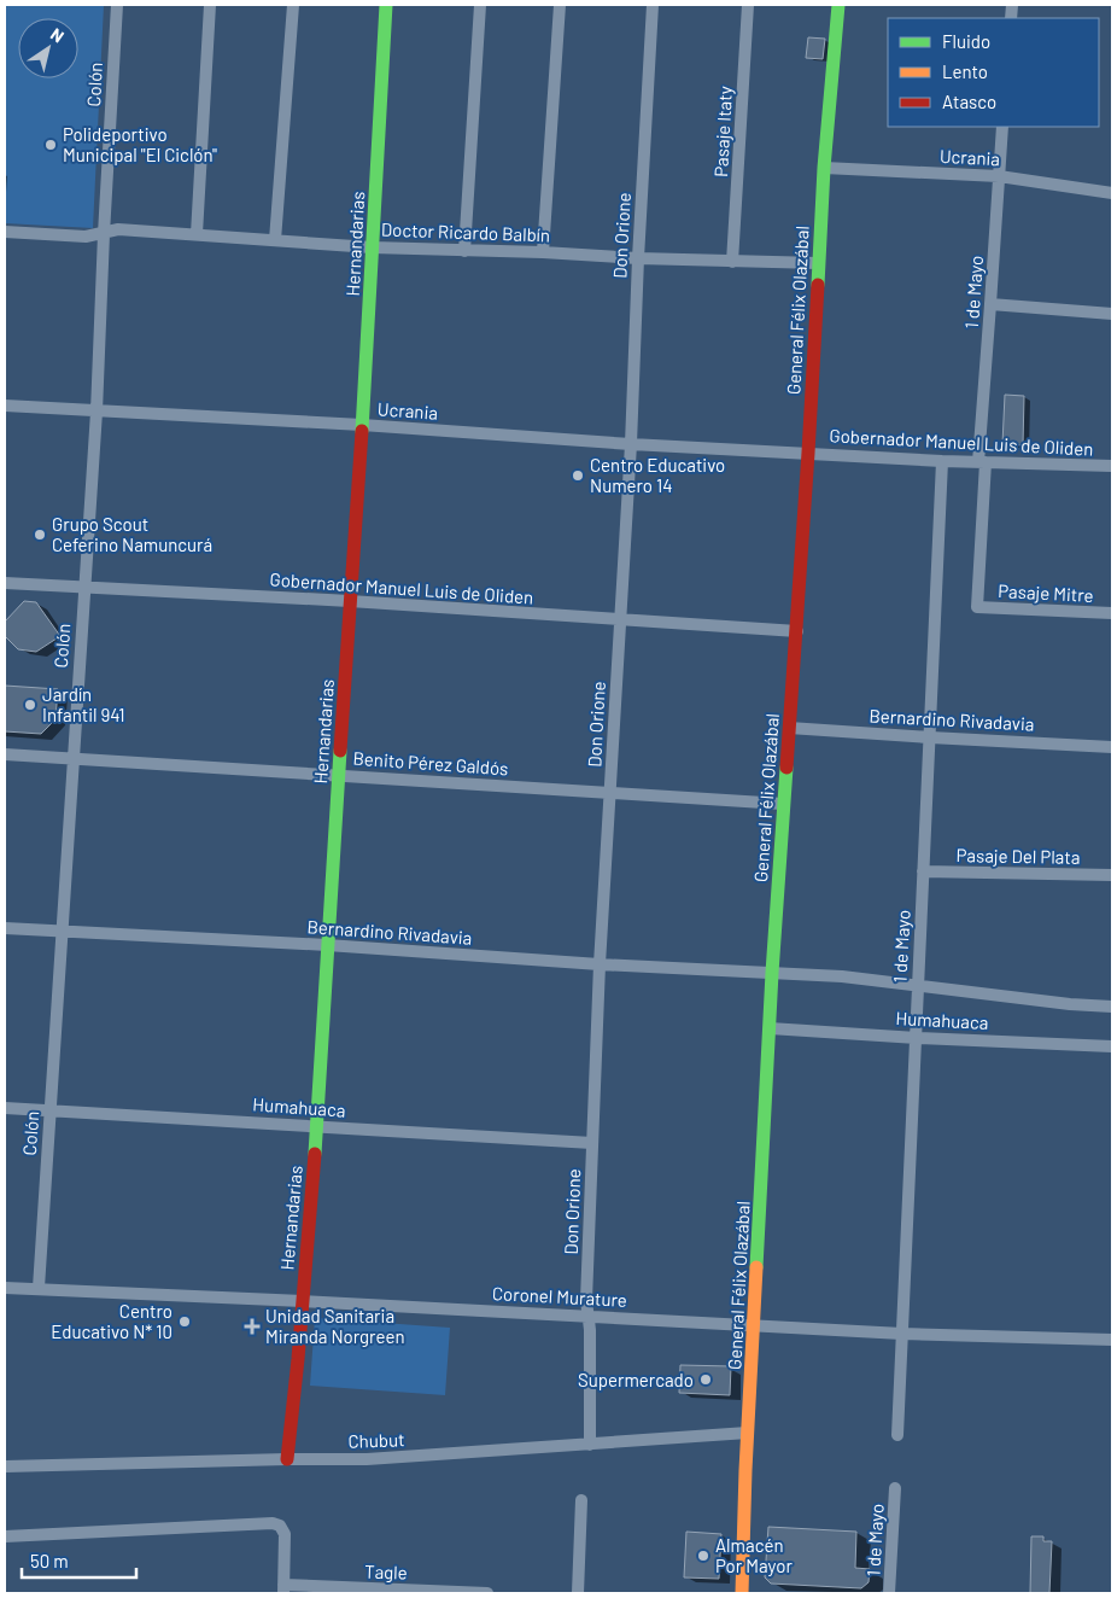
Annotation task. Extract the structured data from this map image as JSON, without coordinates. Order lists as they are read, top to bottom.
{
  "streets": {
    "street": [
      "Colón",
      "Pasaje Itaty",
      "Ucrania",
      "Doctor Ricardo Balbín",
      "Don Orione",
      "Hernandarias",
      "1 de Mayo",
      "General Félix Olazábal",
      "Gobernador Manuel Luis de Oliden",
      "Pasaje Mitre",
      "Bernardino Rivadavia",
      "Benito Pérez Galdós",
      "Pasaje Del Plata",
      "Humahuaca",
      "Coronel Murature",
      "Chubut",
      "Tagle"
    ]
  },
  "crossings": [
    ["Colón", "Ucrania"],
    ["Colón", "Doctor Ricardo Balbín"],
    ["Colón", "Gobernador Manuel Luis de Oliden"],
    ["Colón", "Bernardino Rivadavia"],
    ["Colón", "Benito Pérez Galdós"],
    ["Colón", "Humahuaca"],
    ["Colón", "Coronel Murature"],
    ["Pasaje Itaty", "Doctor Ricardo Balbín"],
    ["Ucrania", "Don Orione"],
    ["Ucrania", "Hernandarias"],
    ["Ucrania", "1 de Mayo"],
    ["Ucrania", "General Félix Olazábal"],
    ["Ucrania", "Gobernador Manuel Luis de Oliden"],
    ["Doctor Ricardo Balbín", "Don Orione"],
    ["Doctor Ricardo Balbín", "Hernandarias"],
    ["Doctor Ricardo Balbín", "General Félix Olazábal"],
    ["Don Orione", "Gobernador Manuel Luis de Oliden"],
    ["Don Orione", "Bernardino Rivadavia"],
    ["Don Orione", "Benito Pérez Galdós"],
    ["Don Orione", "Humahuaca"],
    ["Don Orione", "Coronel Murature"],
    ["Don Orione", "Chubut"],
    ["Hernandarias", "Gobernador Manuel Luis de Oliden"],
    ["Hernandarias", "Bernardino Rivadavia"],
    ["Hernandarias", "Benito Pérez Galdós"],
    ["Hernandarias", "Humahuaca"],
    ["Hernandarias", "Coronel Murature"],
    ["Hernandarias", "Chubut"],
    ["1 de Mayo", "Gobernador Manuel Luis de Oliden"],
    ["1 de Mayo", "Pasaje Mitre"],
    ["1 de Mayo", "Bernardino Rivadavia"],
    ["1 de Mayo", "Pasaje Del Plata"],
    ["1 de Mayo", "Humahuaca"],
    ["1 de Mayo", "Coronel Murature"],
    ["General Félix Olazábal", "Gobernador Manuel Luis de Oliden"],
    ["General Félix Olazábal", "Bernardino Rivadavia"],
    ["General Félix Olazábal", "Benito Pérez Galdós"],
    ["General Félix Olazábal", "Humahuaca"],
    ["General Félix Olazábal", "Coronel Murature"],
    ["General Félix Olazábal", "Chubut"],
    ["Bernardino Rivadavia", "Humahuaca"]
  ],
  "places": {
    "other": [
      "Polideportivo Municipal \"El Ciclón\"",
      "Centro Educativo Numero 14",
      "Grupo Scout Ceferino Namuncurá",
      "Jardín Infantil 941",
      "Centro Educativo N* 10",
      "Supermercado",
      "Almacén Por Mayor"
    ],
    "health": ["Unidad Sanitaria Miranda Norgreen"]
  },
  "legend": ["Fluido", "Lento", "Atasco"],
  "scale_bar": "50 m",
  "north": "top right"
}
